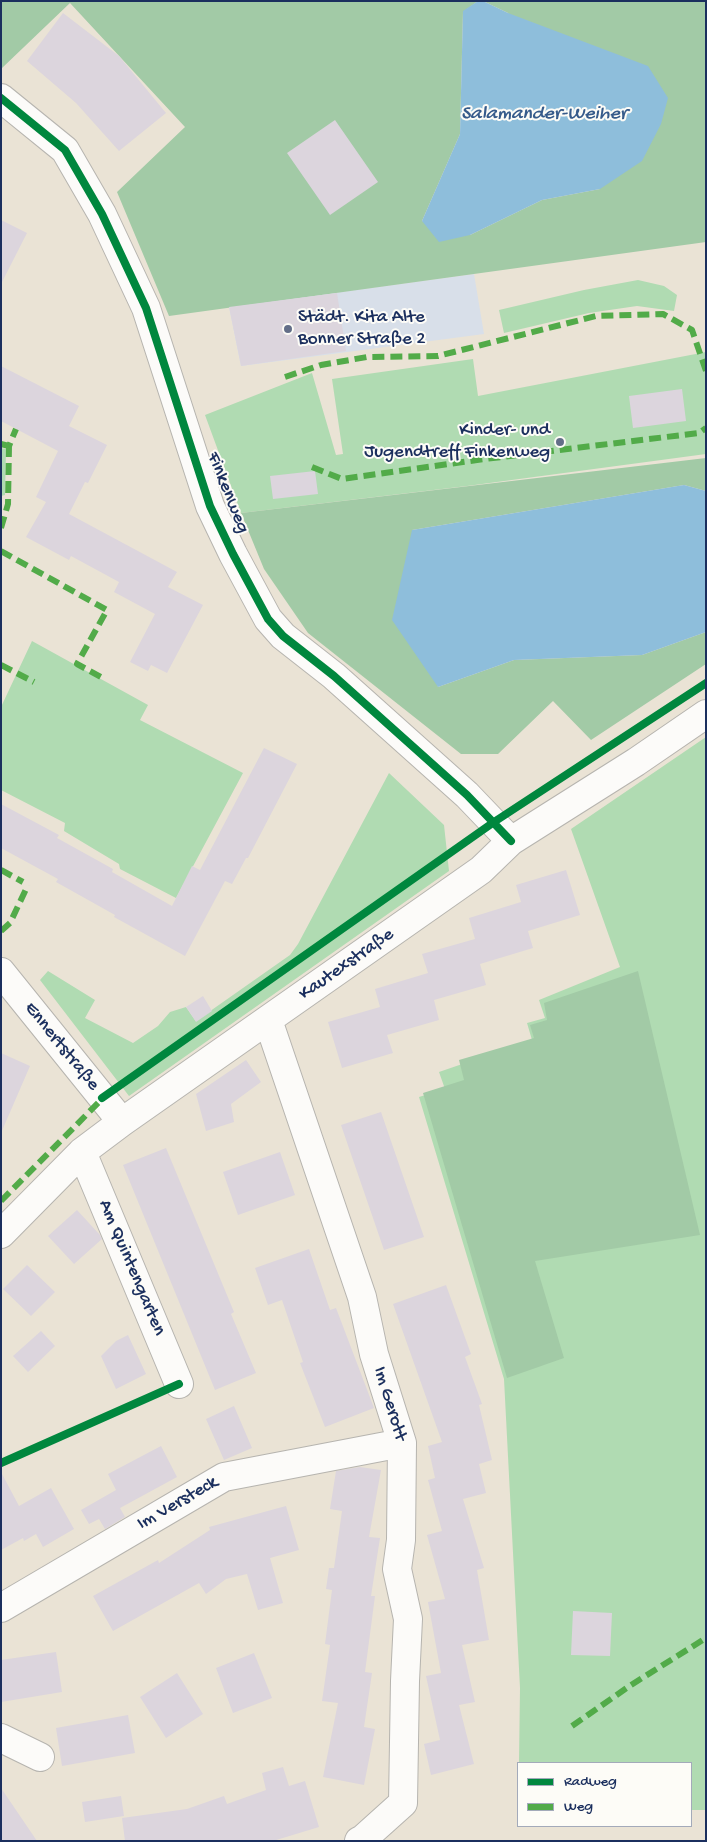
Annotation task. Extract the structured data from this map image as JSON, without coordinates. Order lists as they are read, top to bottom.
{
  "streets": {
    "street": [
      "Finkenweg",
      "Kautexstraße",
      "Ennertstraße",
      "Am Quintengarten",
      "Im Gerott",
      "Im Versteck"
    ]
  },
  "crossings": [
    ["Finkenweg", "Kautexstraße"],
    ["Kautexstraße", "Ennertstraße"],
    ["Kautexstraße", "Am Quintengarten"],
    ["Kautexstraße", "Im Gerott"],
    ["Im Gerott", "Im Versteck"]
  ],
  "water": ["Salamander-Weiher"],
  "places": ["Städt. Kita Alte Bonner Straße 2", "Kinder- und Jugendtreff Finkenweg"],
  "legend": ["Radweg", "Weg"]
}
